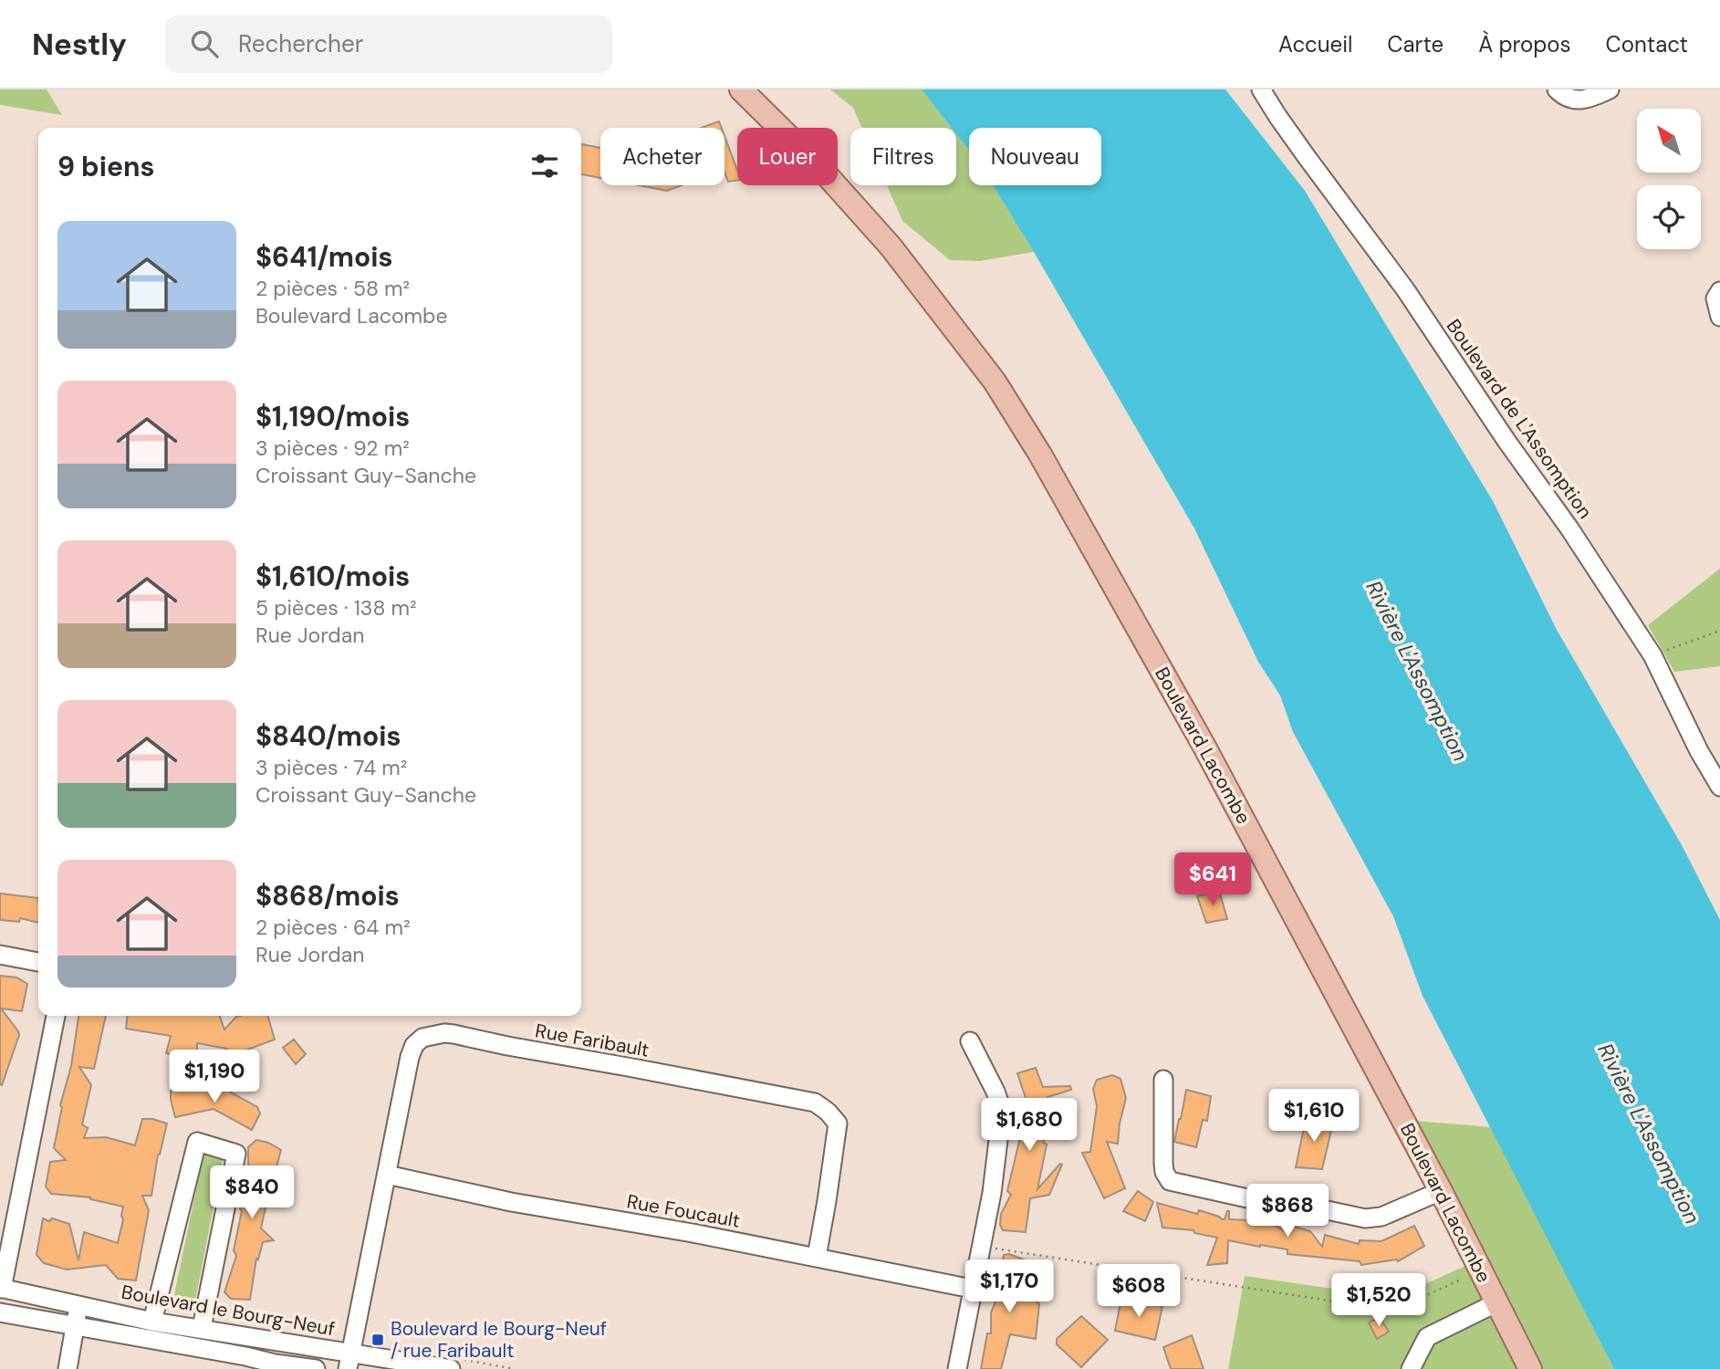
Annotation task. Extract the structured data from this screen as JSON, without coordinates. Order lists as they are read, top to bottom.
{
  "streets": {
    "main road": ["Boulevard Lacombe"],
    "street": [
      "Boulevard de L'Assomption",
      "Rue Faribault",
      "Rue Foucault",
      "Boulevard le Bourg-Neuf"
    ]
  },
  "crossings": [
    ["Rue Faribault", "Rue Foucault"],
    ["Rue Faribault", "Boulevard le Bourg-Neuf"]
  ],
  "water": ["Rivière L'Assomption"],
  "places": {
    "transit": ["Boulevard le Bourg-Neuf / rue Faribault"]
  },
  "north": "top left",
  "page": {
    "header": "Nestly",
    "search": "Rechercher",
    "nav": [
      "Accueil",
      "Carte",
      "À propos",
      "Contact"
    ],
    "chip": [
      "Acheter",
      "Louer",
      "Filtres",
      "Nouveau"
    ],
    "heading": "9 biens",
    "list": [
      {
        "name": "$641/mois",
        "note": "2 pièces · 58 m² · Boulevard Lacombe"
      },
      {
        "name": "$1,190/mois",
        "note": "3 pièces · 92 m² · Croissant Guy-Sanche"
      },
      {
        "name": "$1,610/mois",
        "note": "5 pièces · 138 m² · Rue Jordan"
      },
      {
        "name": "$840/mois",
        "note": "3 pièces · 74 m² · Croissant Guy-Sanche"
      },
      {
        "name": "$868/mois",
        "note": "2 pièces · 64 m² · Rue Jordan"
      }
    ],
    "price": [
      "$641",
      "$1,190",
      "$1,610",
      "$1,680",
      "$840",
      "$868",
      "$1,170",
      "$608",
      "$1,520"
    ]
  }
}
